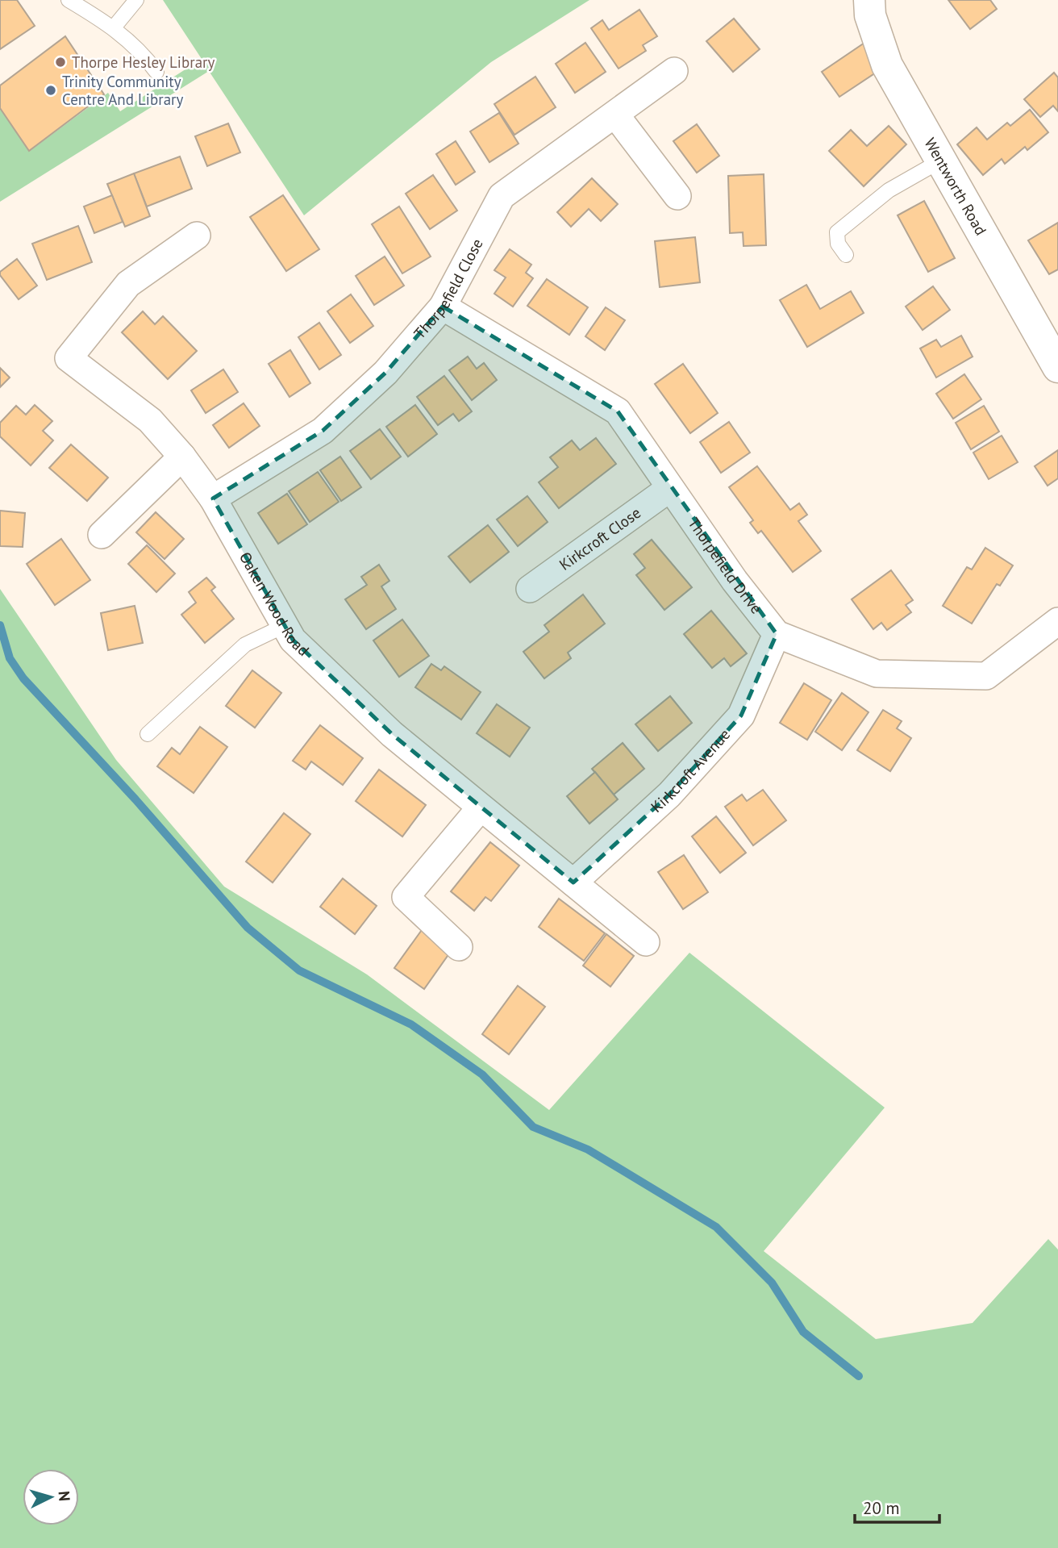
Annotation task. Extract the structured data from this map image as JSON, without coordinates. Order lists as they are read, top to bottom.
{
  "streets": {
    "street": [
      "Wentworth Road",
      "Thorpefield Close",
      "Kirkcroft Close",
      "Thorpefield Drive",
      "Oaken Wood Road",
      "Kirkcroft Avenue"
    ]
  },
  "crossings": [
    ["Thorpefield Close", "Thorpefield Drive"],
    ["Thorpefield Close", "Oaken Wood Road"],
    ["Kirkcroft Close", "Thorpefield Drive"],
    ["Thorpefield Drive", "Kirkcroft Avenue"],
    ["Oaken Wood Road", "Kirkcroft Avenue"]
  ],
  "places": ["Thorpe Hesley Library", "Trinity Community Centre And Library"],
  "scale_bar": "20 m",
  "north": "right"
}
